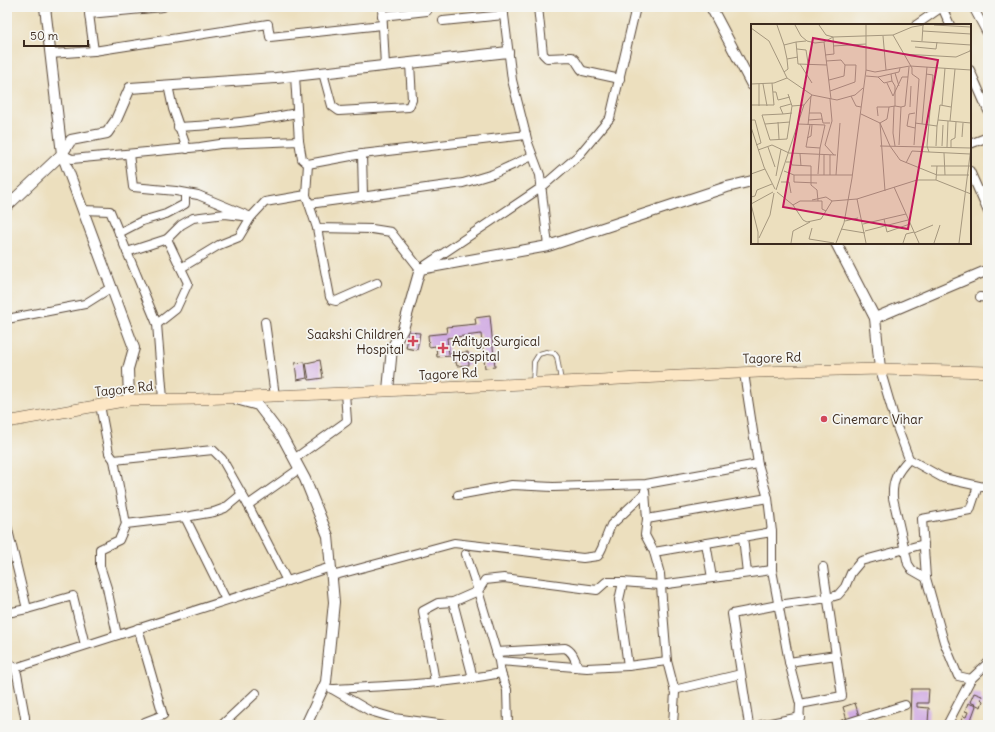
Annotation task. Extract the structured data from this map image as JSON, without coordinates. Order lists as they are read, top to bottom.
{
  "streets": {
    "main road": ["Tagore Rd"]
  },
  "places": {
    "health": ["Saakshi Children Hospital", "Aditya Surgical Hospital"],
    "other": ["Cinemarc Vihar"]
  },
  "scale_bar": "50 m"
}
